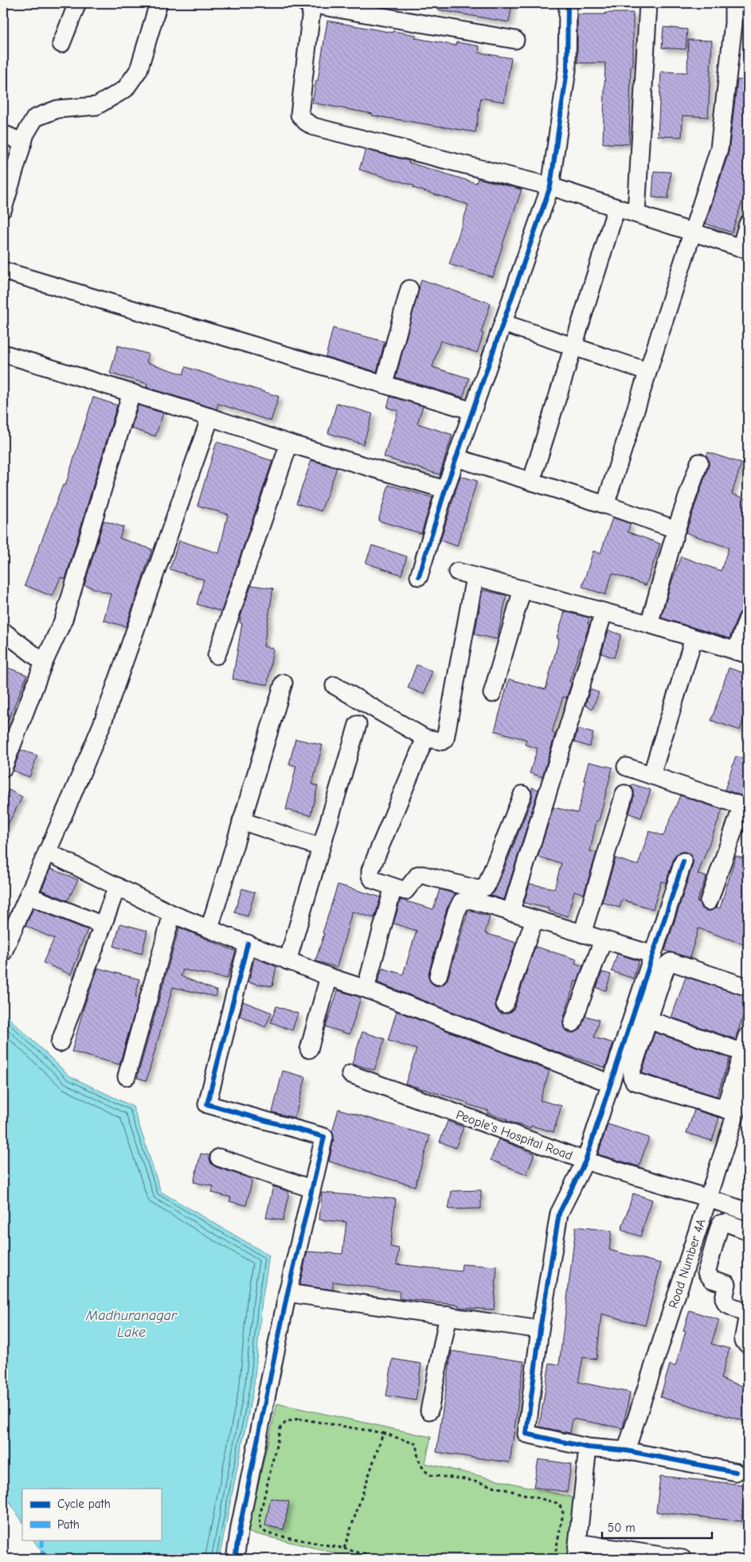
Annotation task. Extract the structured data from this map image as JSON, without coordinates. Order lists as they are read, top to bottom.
{
  "streets": {
    "street": ["People's Hospital Road", "Road Number 4A"]
  },
  "crossings": [
    ["People's Hospital Road", "Road Number 4A"]
  ],
  "water": ["Madhuranagar Lake"],
  "legend": ["Cycle path", "Path"],
  "scale_bar": "50 m"
}
